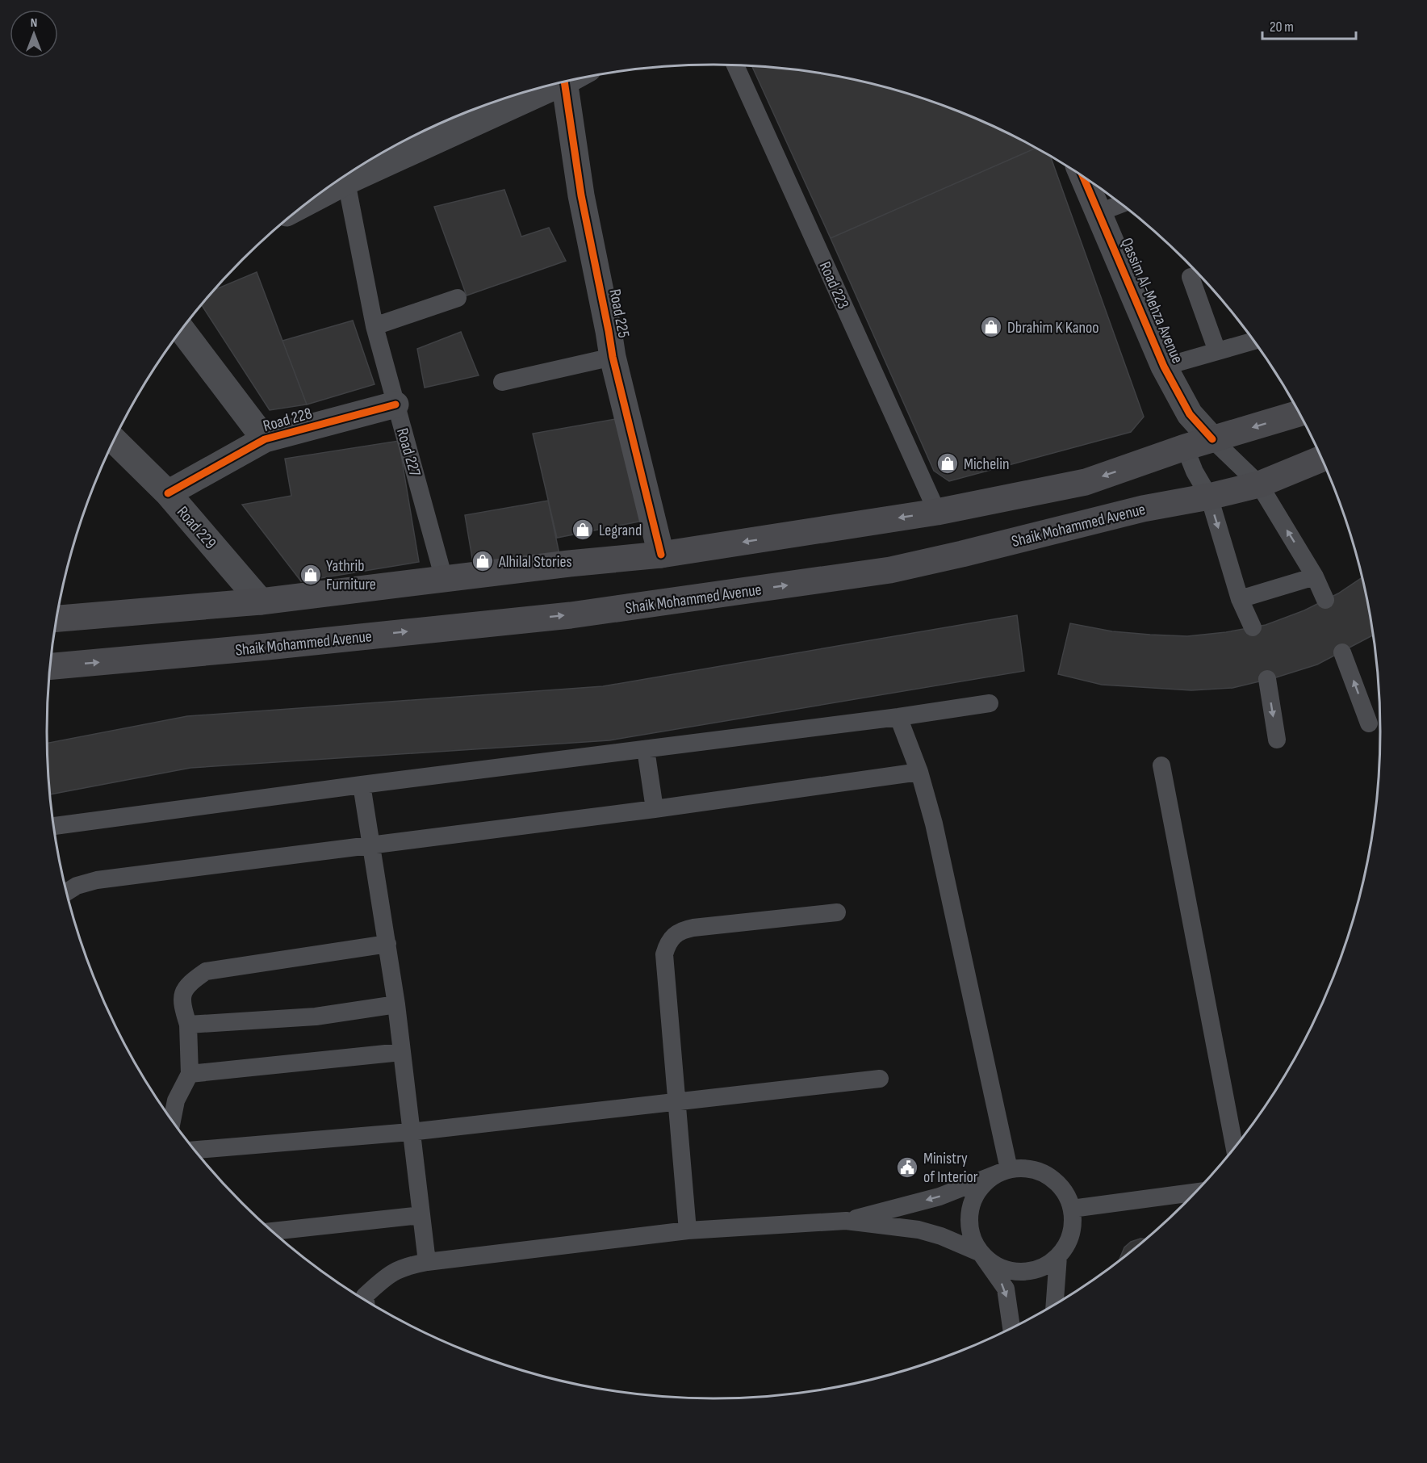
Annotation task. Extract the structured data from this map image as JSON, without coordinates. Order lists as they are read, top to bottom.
{
  "streets": {
    "main road": ["Shaik Mohammed Avenue"],
    "street": [
      "Qassim Al-Mehza Avenue",
      "Road 225",
      "Road 228",
      "Road 229"
    ],
    "lane": ["Road 223", "Road 227"]
  },
  "crossings": [
    ["Road 228", "Road 227"],
    ["Road 228", "Road 229"]
  ],
  "places": {
    "shop": [
      "Dbrahim K Kanoo",
      "Michelin",
      "Legrand",
      "Alhilal Stories",
      "Yathrib Furniture"
    ],
    "public building": ["Ministry of Interior"]
  },
  "scale_bar": "20 m",
  "north": "top"
}
